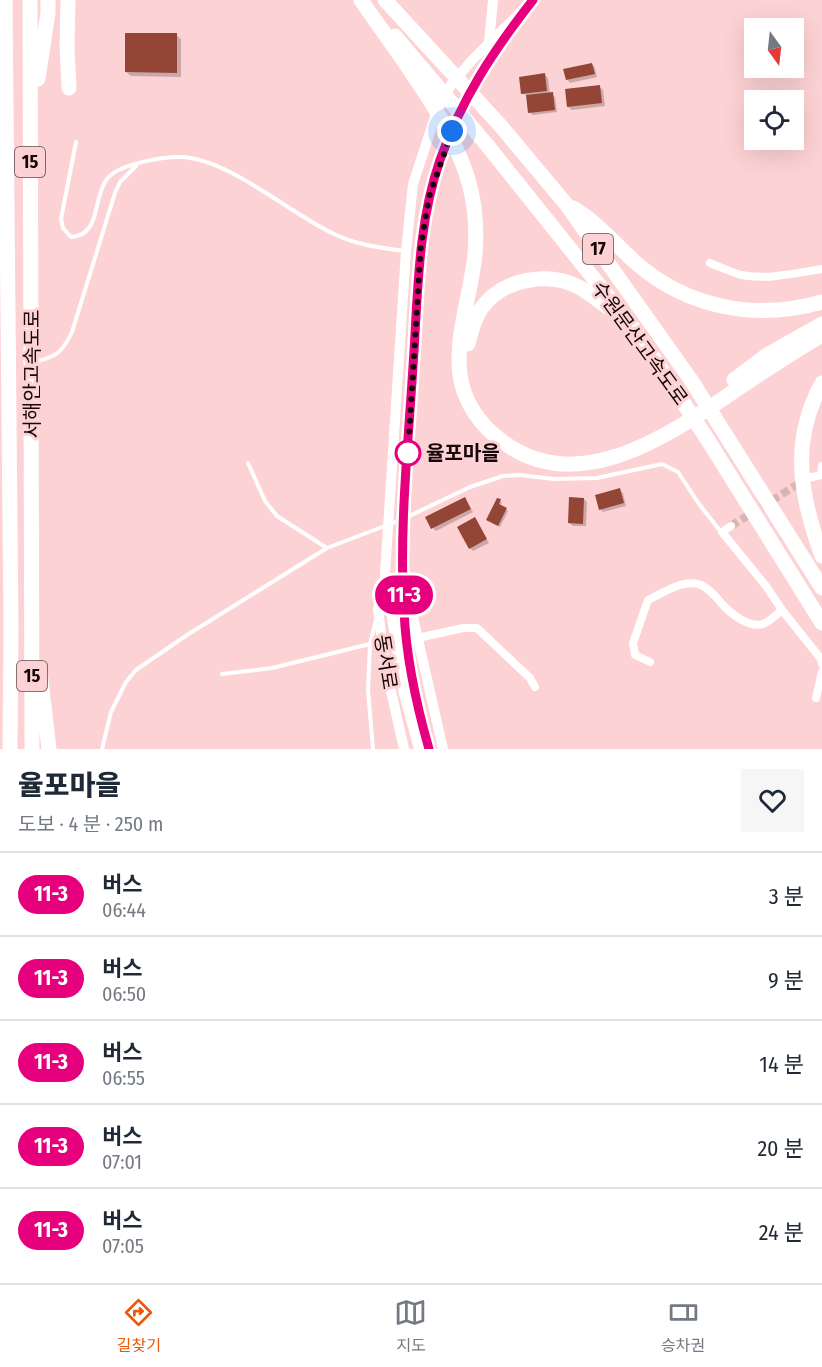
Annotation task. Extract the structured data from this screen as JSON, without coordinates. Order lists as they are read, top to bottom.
{
  "streets": {
    "highway": [
      "15",
      "17",
      "수원문산고속도로",
      "서해안고속도로"
    ],
    "street": ["동서로"]
  },
  "places": ["율포마을"],
  "lines": ["bus line 11-3"],
  "north": "bottom",
  "page": {
    "on_map": "11-3",
    "heading": ["율포마을", "도보 · 4 분 · 250 m"],
    "list": [
      {
        "mark": "11-3",
        "name": "버스",
        "note": "06:44",
        "value": "3 분"
      },
      {
        "mark": "11-3",
        "name": "버스",
        "note": "06:50",
        "value": "9 분"
      },
      {
        "mark": "11-3",
        "name": "버스",
        "note": "06:55",
        "value": "14 분"
      },
      {
        "mark": "11-3",
        "name": "버스",
        "note": "07:01",
        "value": "20 분"
      },
      {
        "mark": "11-3",
        "name": "버스",
        "note": "07:05",
        "value": "24 분"
      }
    ],
    "tabs": ["길찾기", "지도", "승차권"]
  }
}
